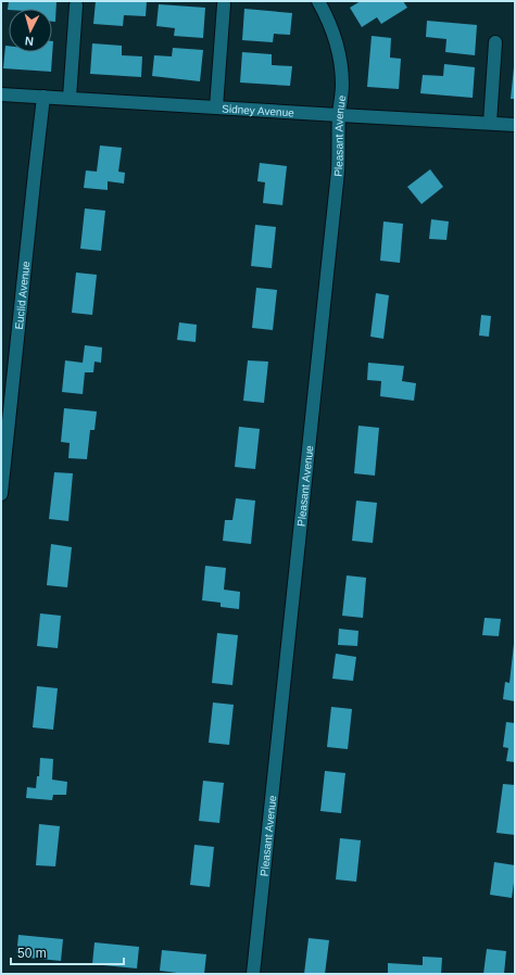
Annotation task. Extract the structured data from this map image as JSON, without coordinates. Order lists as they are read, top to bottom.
{
  "streets": {
    "street": ["Sidney Avenue", "Pleasant Avenue", "Euclid Avenue"]
  },
  "crossings": [
    ["Sidney Avenue", "Pleasant Avenue"],
    ["Sidney Avenue", "Euclid Avenue"]
  ],
  "scale_bar": "50 m",
  "north": "bottom"
}
